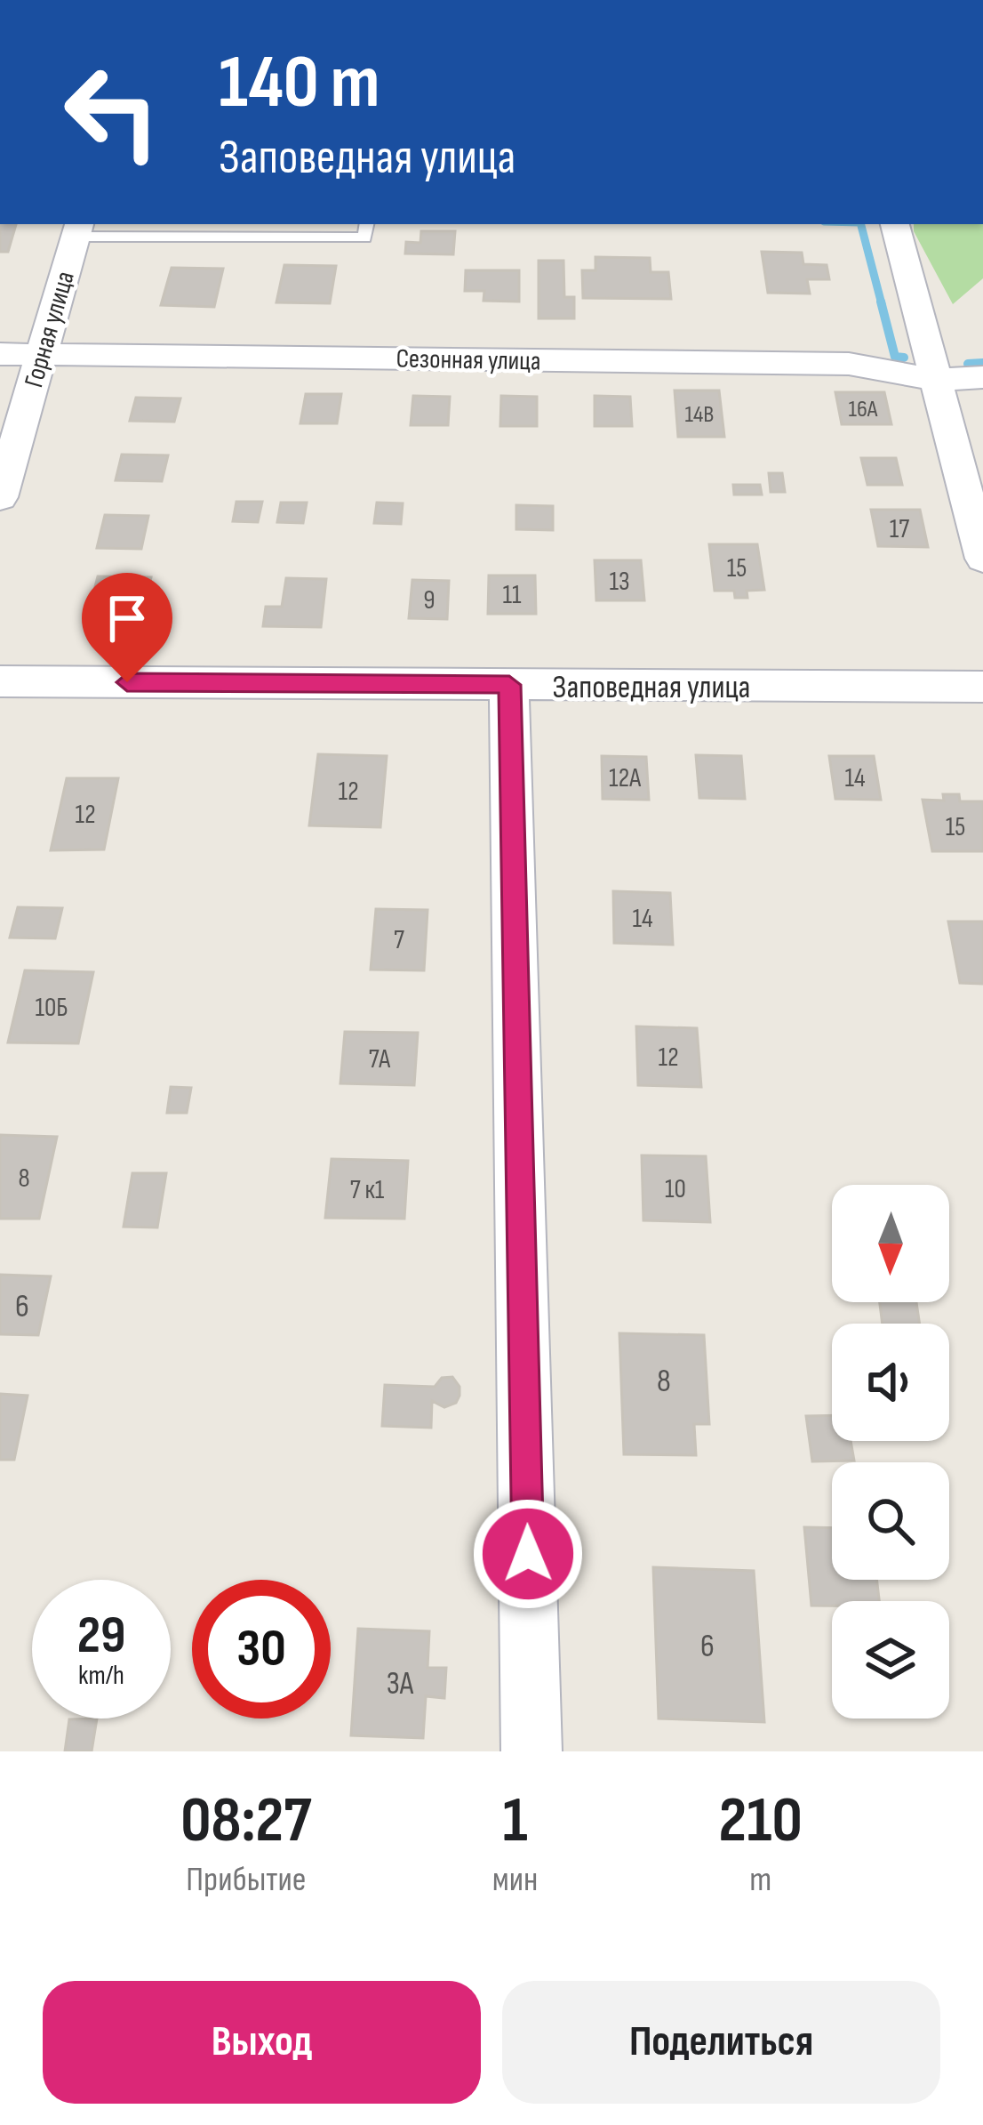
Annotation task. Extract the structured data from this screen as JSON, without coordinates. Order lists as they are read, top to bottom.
{
  "streets": {
    "street": ["Горная улица", "Сезонная улица", "Заповедная улица"]
  },
  "crossings": [
    ["Горная улица", "Сезонная улица"]
  ],
  "house_numbers": [
    "16А",
    "14В",
    "17",
    "15",
    "13",
    "11",
    "9",
    "12А",
    "14",
    "12",
    "12",
    "15",
    "14",
    "7",
    "10Б",
    "12",
    "7А",
    "8",
    "10",
    "7 к1",
    "6",
    "8",
    "6",
    "3А"
  ],
  "north": "bottom",
  "page": {
    "turn": ["140 m", "Заповедная улица"],
    "speed": "29 km/h",
    "limit": "30",
    "eta": [
      "08:27",
      "Прибытие",
      "1",
      "мин",
      "210",
      "m"
    ],
    "buttons": ["Выход", "Поделиться"]
  }
}
